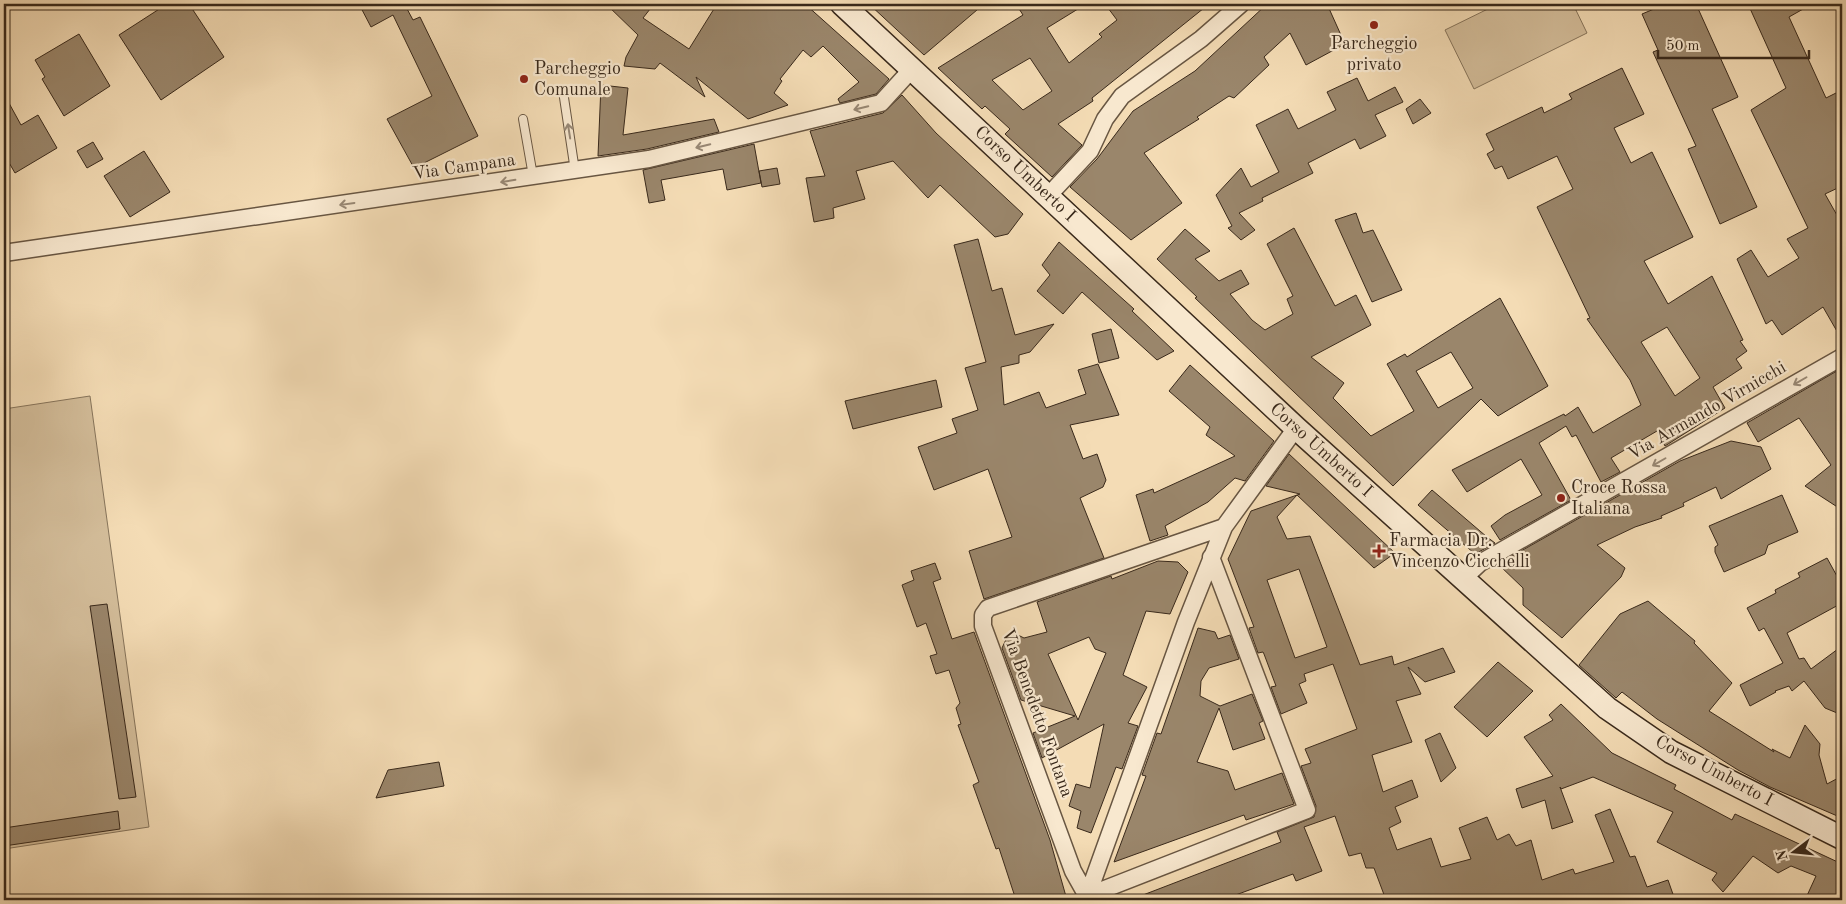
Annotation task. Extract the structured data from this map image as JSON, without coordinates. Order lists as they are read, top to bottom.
{
  "streets": {
    "main road": ["Corso Umberto I"],
    "street": ["Via Campana", "Via Armando Virnicchi", "Via Benedetto Fontana"]
  },
  "crossings": [
    ["Via Campana", "Corso Umberto I"],
    ["Corso Umberto I", "Via Armando Virnicchi"]
  ],
  "one_way": ["Via Campana", "Via Armando Virnicchi"],
  "places": {
    "other": ["Parcheggio privato", "Parcheggio Comunale", "Croce Rossa Italiana"],
    "health": ["Farmacia Dr. Vincenzo Cicchelli"]
  },
  "scale_bar": "50 m",
  "north": "left"
}
